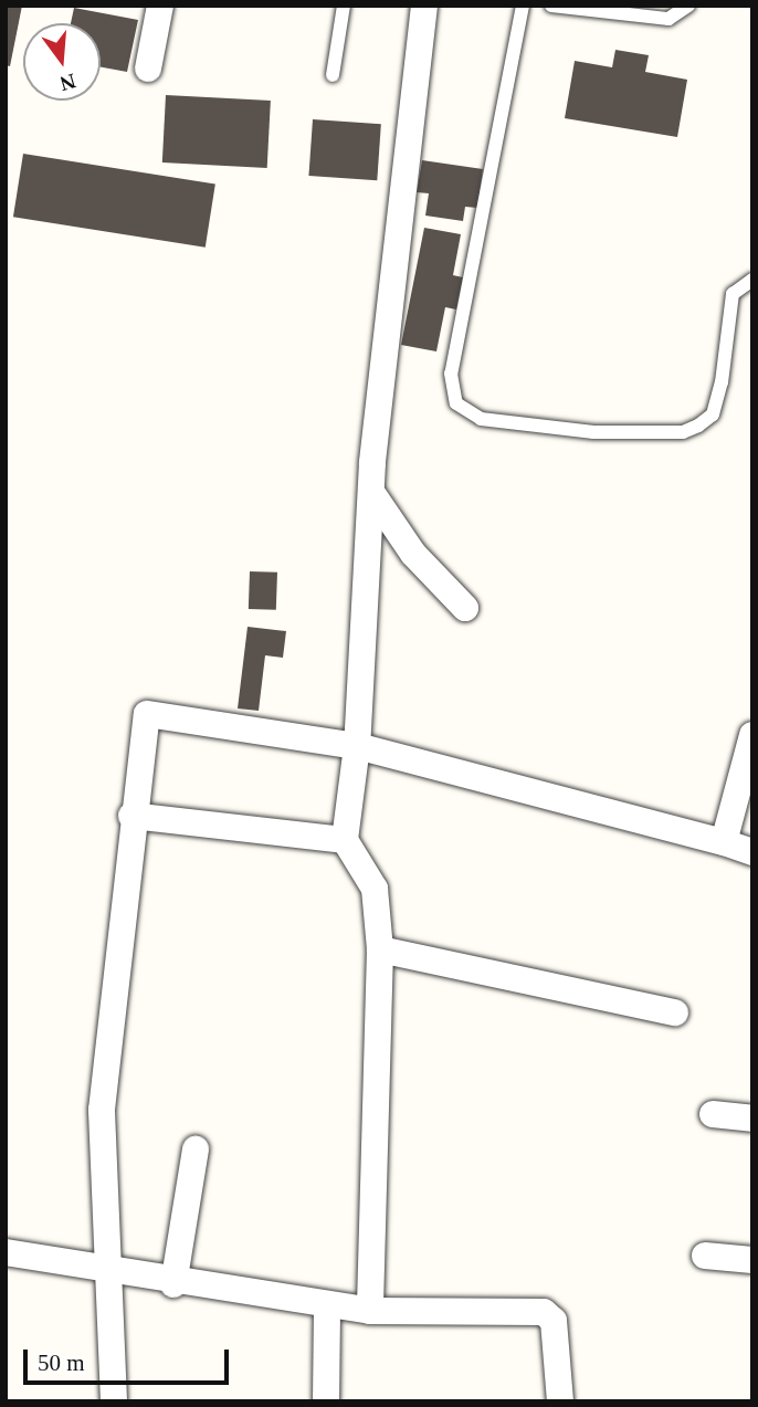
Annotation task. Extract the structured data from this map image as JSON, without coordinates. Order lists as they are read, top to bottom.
{
  "scale_bar": "50 m",
  "north": "bottom"
}
